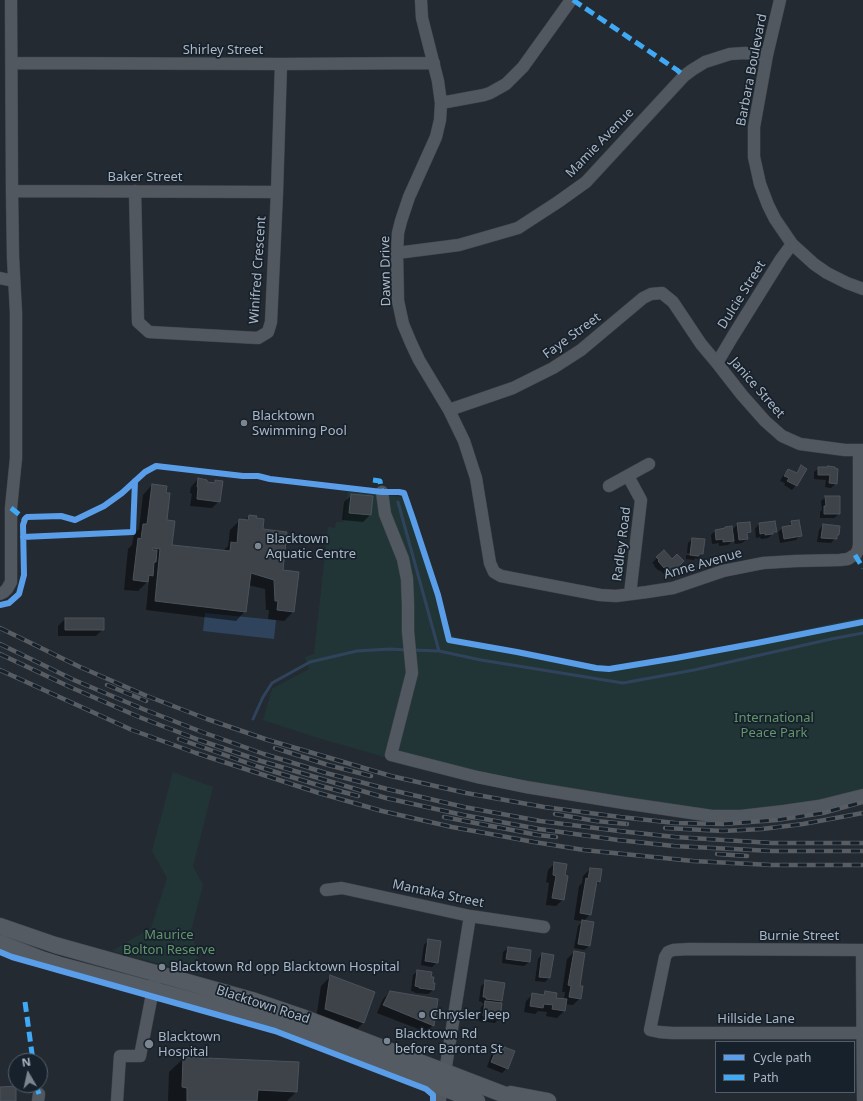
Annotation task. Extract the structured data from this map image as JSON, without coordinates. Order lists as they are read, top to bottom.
{
  "streets": {
    "main road": ["Blacktown Road"],
    "street": [
      "Shirley Street",
      "Barbara Boulevard",
      "Mamie Avenue",
      "Baker Street",
      "Winifred Crescent",
      "Dawn Drive",
      "Dulcie Street",
      "Faye Street",
      "Janice Street",
      "Radley Road",
      "Anne Avenue",
      "Mantaka Street",
      "Burnie Street",
      "Hillside Lane"
    ]
  },
  "crossings": [
    ["Shirley Street", "Winifred Crescent"],
    ["Shirley Street", "Dawn Drive"],
    ["Barbara Boulevard", "Mamie Avenue"],
    ["Barbara Boulevard", "Dulcie Street"],
    ["Mamie Avenue", "Dawn Drive"],
    ["Baker Street", "Winifred Crescent"],
    ["Dawn Drive", "Faye Street"],
    ["Dawn Drive", "Anne Avenue"],
    ["Dulcie Street", "Janice Street"],
    ["Faye Street", "Janice Street"],
    ["Janice Street", "Anne Avenue"],
    ["Radley Road", "Anne Avenue"],
    ["Burnie Street", "Hillside Lane"]
  ],
  "parks": ["International Peace Park", "Maurice Bolton Reserve"],
  "places": [
    "Blacktown Swimming Pool",
    "Blacktown Aquatic Centre",
    "Blacktown Rd opp Blacktown Hospital",
    "Chrysler Jeep",
    "Blacktown Rd before Baronta St",
    "Blacktown Hospital"
  ],
  "legend": ["Cycle path", "Path"],
  "north": "top"
}
